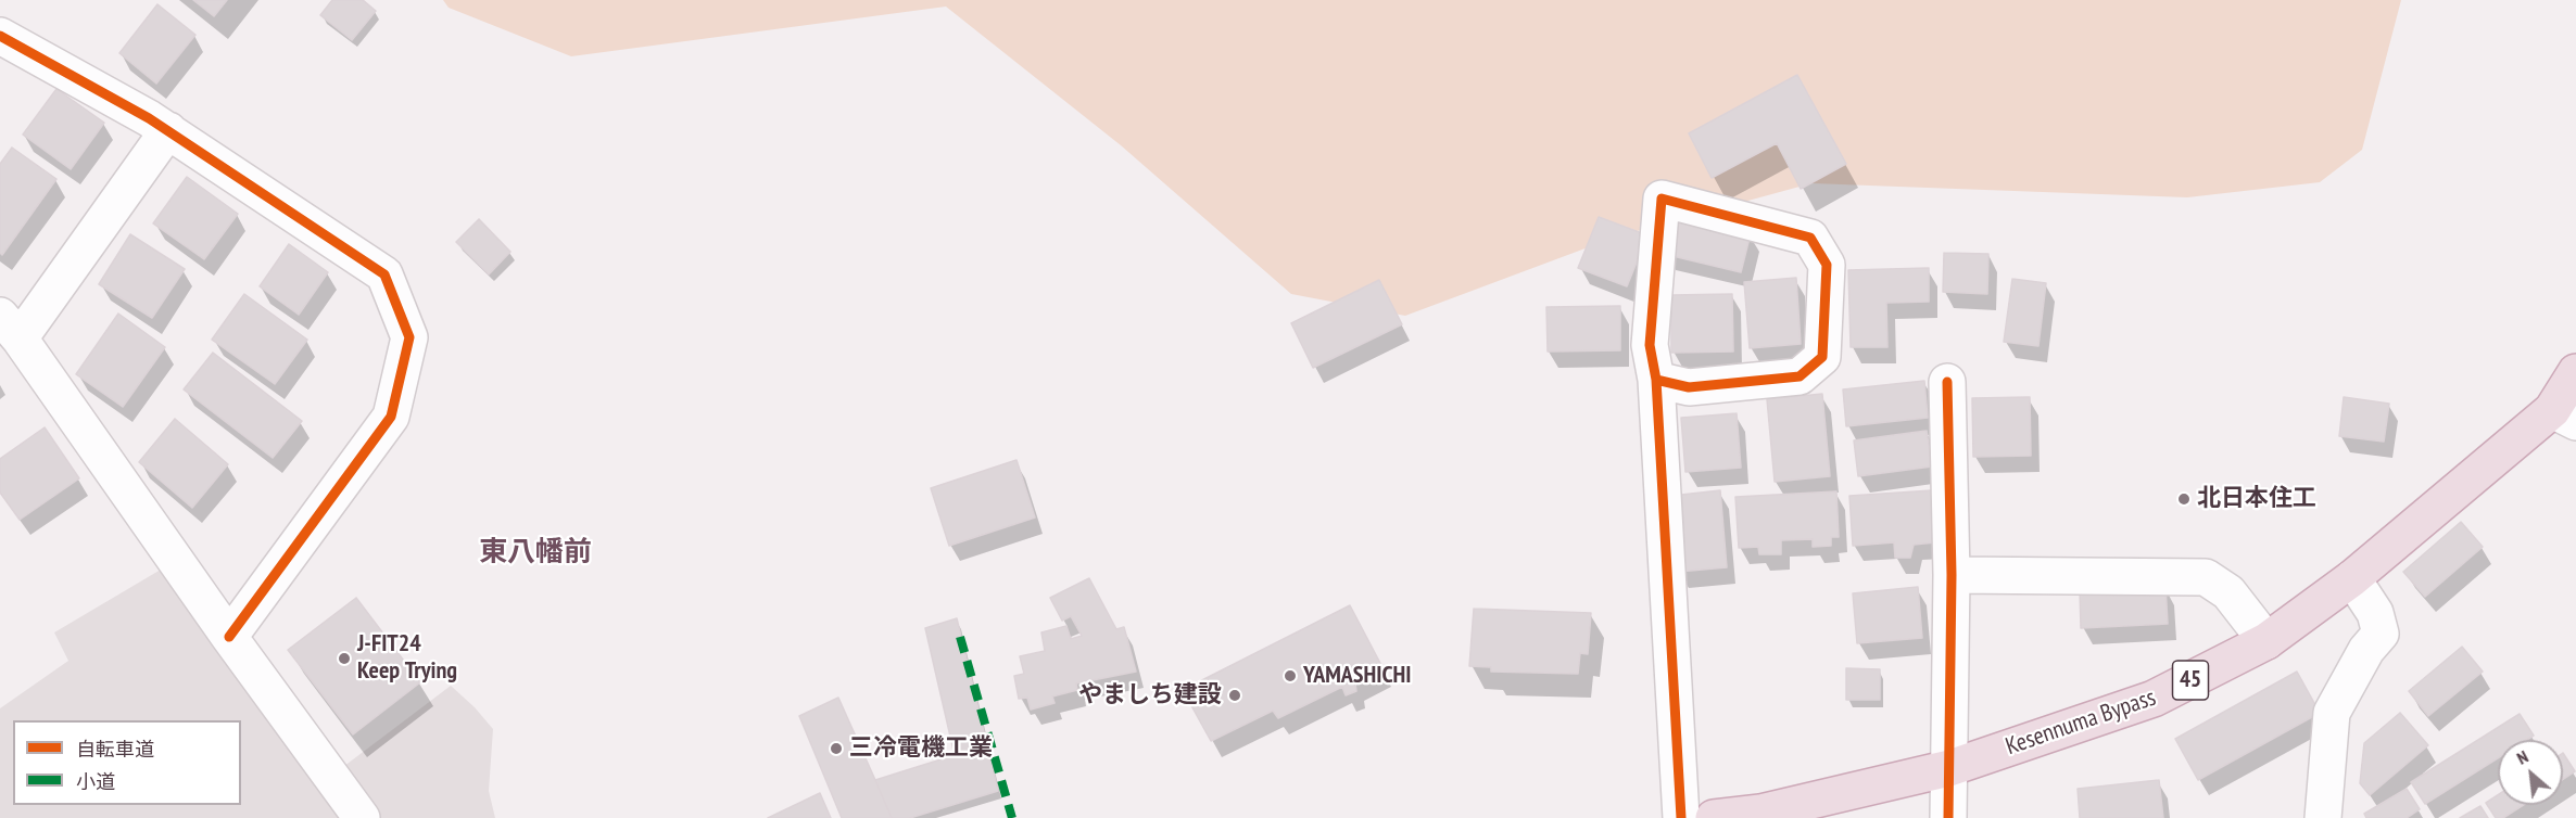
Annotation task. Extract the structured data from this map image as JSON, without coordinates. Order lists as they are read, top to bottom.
{
  "streets": {
    "highway": ["45", "Kesennuma Bypass"]
  },
  "districts": ["東八幡前"],
  "places": [
    "北日本住工",
    "J-FIT24 Keep Trying",
    "YAMASHICHI",
    "やましち建設",
    "三冷電機工業"
  ],
  "legend": ["自転車道", "小道"],
  "north": "top left"
}
